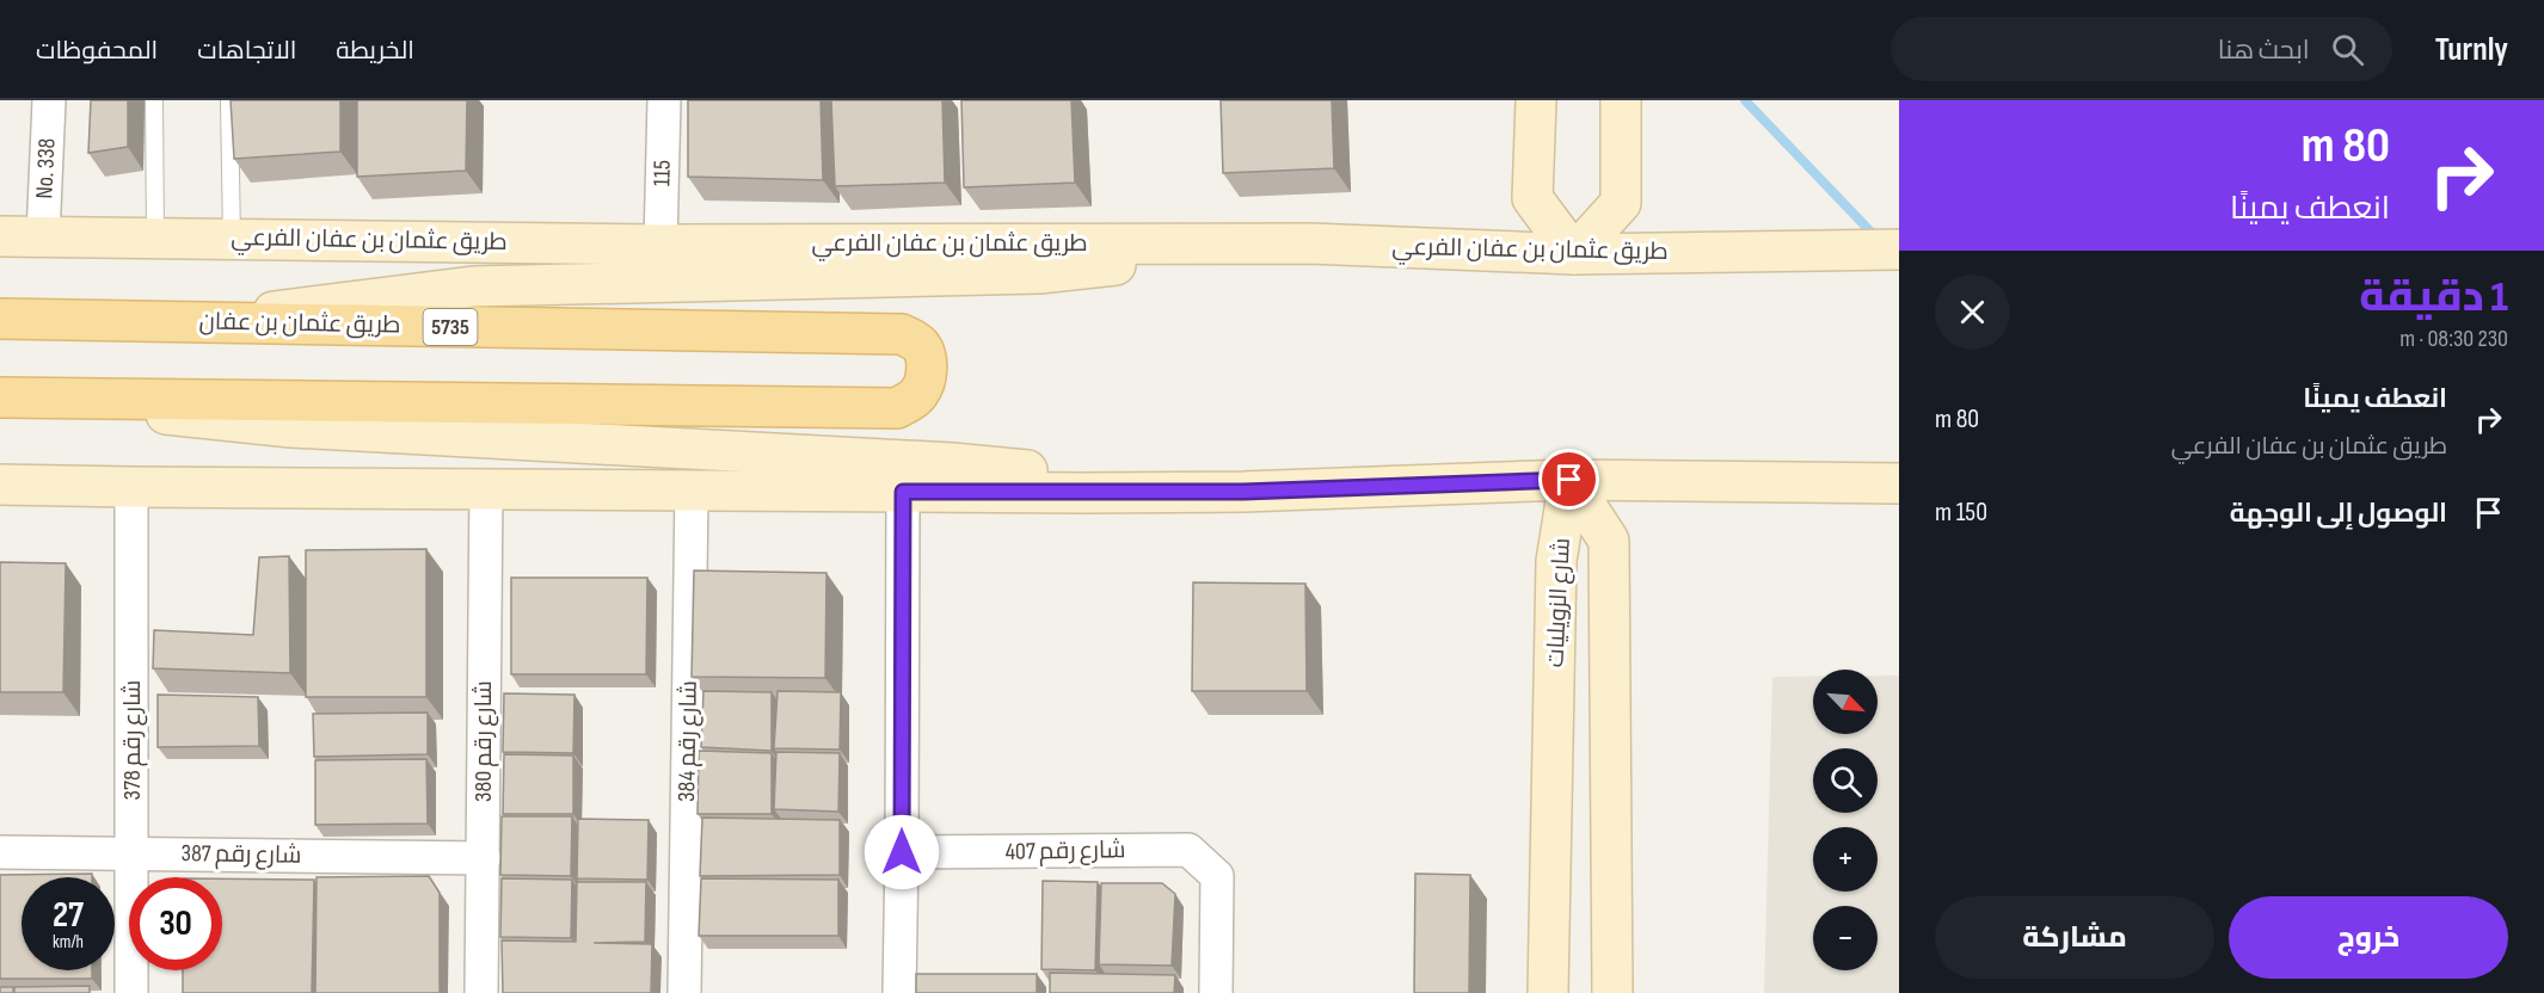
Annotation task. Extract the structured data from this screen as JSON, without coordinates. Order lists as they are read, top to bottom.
{
  "streets": {
    "main road": [
      "طريق عثمان بن عفان الفرعي",
      "طريق عثمان بن عفان",
      "5735",
      "شارع الزويليات"
    ],
    "street": [
      "No. 338",
      "115",
      "شارع رقم 378",
      "شارع رقم 380",
      "شارع رقم 384",
      "شارع رقم 407",
      "شارع رقم 387"
    ]
  },
  "crossings": [
    ["No. 338", "طريق عثمان بن عفان الفرعي"],
    ["115", "طريق عثمان بن عفان الفرعي"],
    ["شارع رقم 378", "شارع رقم 387"],
    ["شارع رقم 380", "شارع رقم 387"]
  ],
  "north": "bottom right",
  "page": {
    "header": "Turnly",
    "search": "ابحث هنا",
    "nav": ["الخريطة", "الاتجاهات", "المحفوظات"],
    "turn": ["80 m", "انعطف يمينًا"],
    "heading": ["1 دقيقة", "230 m · 08:30"],
    "list": [
      {
        "name": "انعطف يمينًا",
        "note": "طريق عثمان بن عفان الفرعي",
        "value": "80 m"
      },
      {
        "name": "الوصول إلى الوجهة",
        "value": "150 m"
      }
    ],
    "map_buttons": ["+", "−"],
    "speed": "27 km/h",
    "limit": "30",
    "buttons": ["خروج", "مشاركة"]
  }
}
